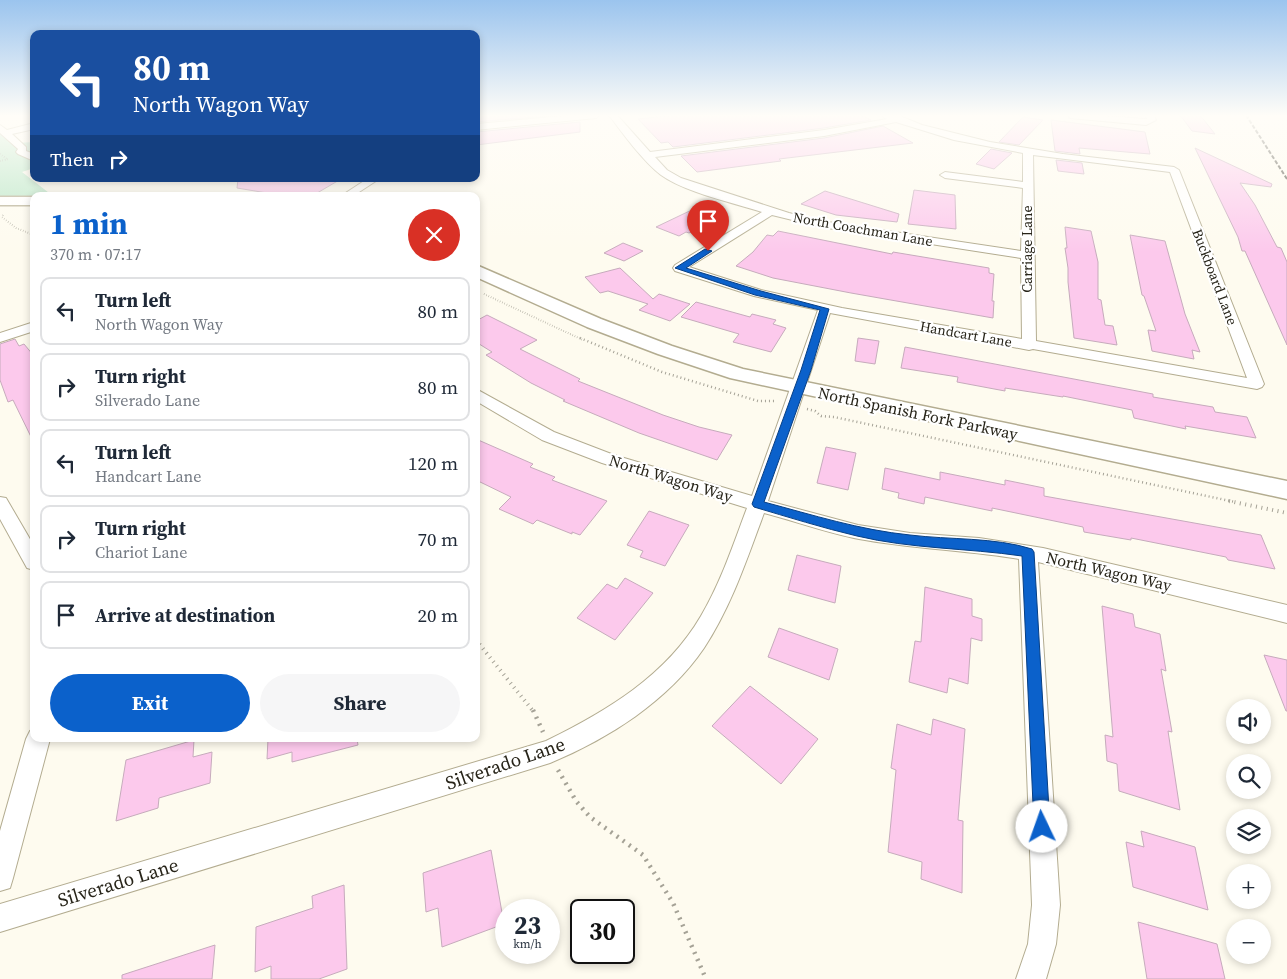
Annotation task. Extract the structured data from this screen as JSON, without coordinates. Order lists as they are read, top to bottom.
{
  "streets": {
    "street": [
      "North Coachman Lane",
      "Carriage Lane",
      "Buckboard Lane",
      "Handcart Lane",
      "North Spanish Fork Parkway",
      "North Wagon Way",
      "Silverado Lane"
    ]
  },
  "crossings": [
    ["North Coachman Lane", "Carriage Lane"],
    ["North Coachman Lane", "Handcart Lane"],
    ["Carriage Lane", "Handcart Lane"],
    ["Buckboard Lane", "Handcart Lane"],
    ["Handcart Lane", "Silverado Lane"],
    ["North Spanish Fork Parkway", "Silverado Lane"],
    ["North Wagon Way", "Silverado Lane"]
  ],
  "page": {
    "turn": ["80 m", "North Wagon Way"],
    "then": "Then",
    "heading": ["1 min", "370 m · 07:17"],
    "list": [
      {
        "name": "Turn left",
        "note": "North Wagon Way",
        "value": "80 m"
      },
      {
        "name": "Turn right",
        "note": "Silverado Lane",
        "value": "80 m"
      },
      {
        "name": "Turn left",
        "note": "Handcart Lane",
        "value": "120 m"
      },
      {
        "name": "Turn right",
        "note": "Chariot Lane",
        "value": "70 m"
      },
      {
        "name": "Arrive at destination",
        "value": "20 m"
      }
    ],
    "buttons": ["Exit", "Share"],
    "map_buttons": ["+", "−"],
    "speed": "23 km/h",
    "limit": "30"
  }
}
